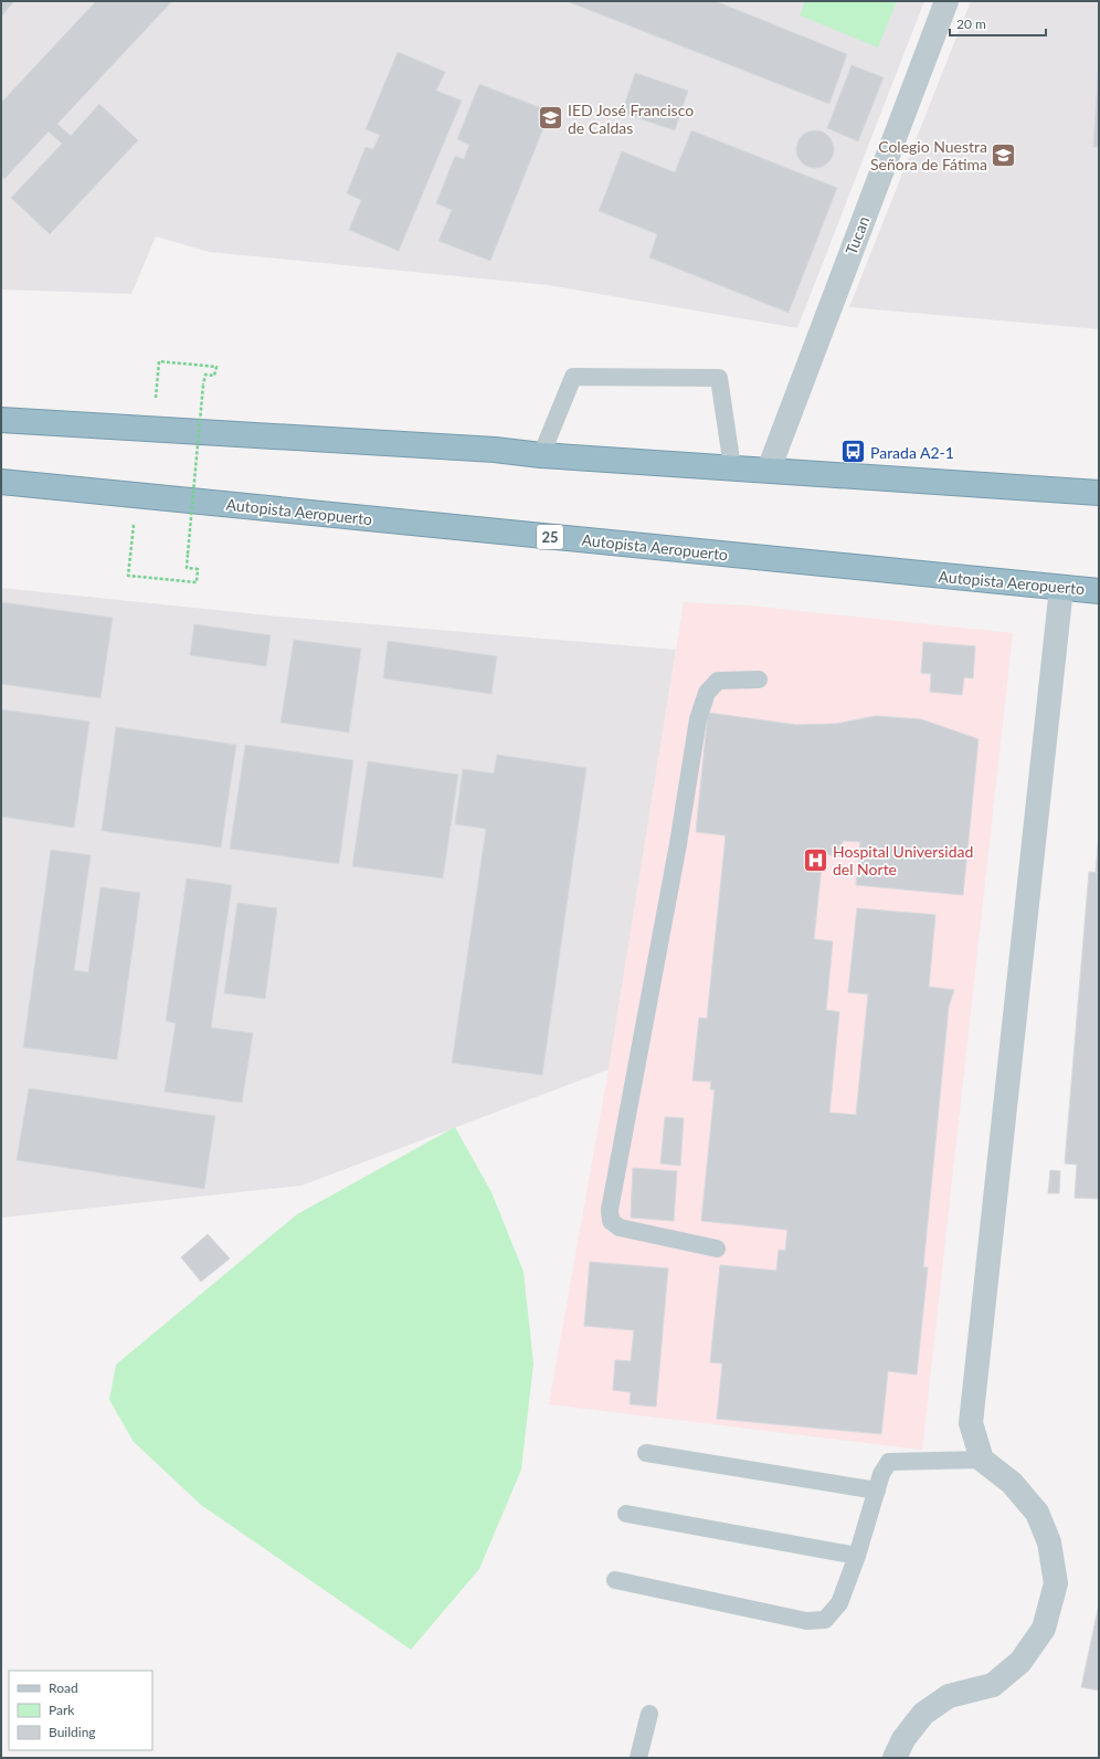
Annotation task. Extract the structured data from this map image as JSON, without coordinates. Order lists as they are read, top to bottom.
{
  "streets": {
    "highway": ["Autopista Aeropuerto", "25"],
    "street": ["Tucan"]
  },
  "places": {
    "school or university": ["IED José Francisco de Caldas", "Colegio Nuestra Señora de Fátima"],
    "bus stop": ["Parada A2-1"],
    "hospital": ["Hospital Universidad del Norte"]
  },
  "legend": ["Road", "Park", "Building"],
  "scale_bar": "20 m"
}
